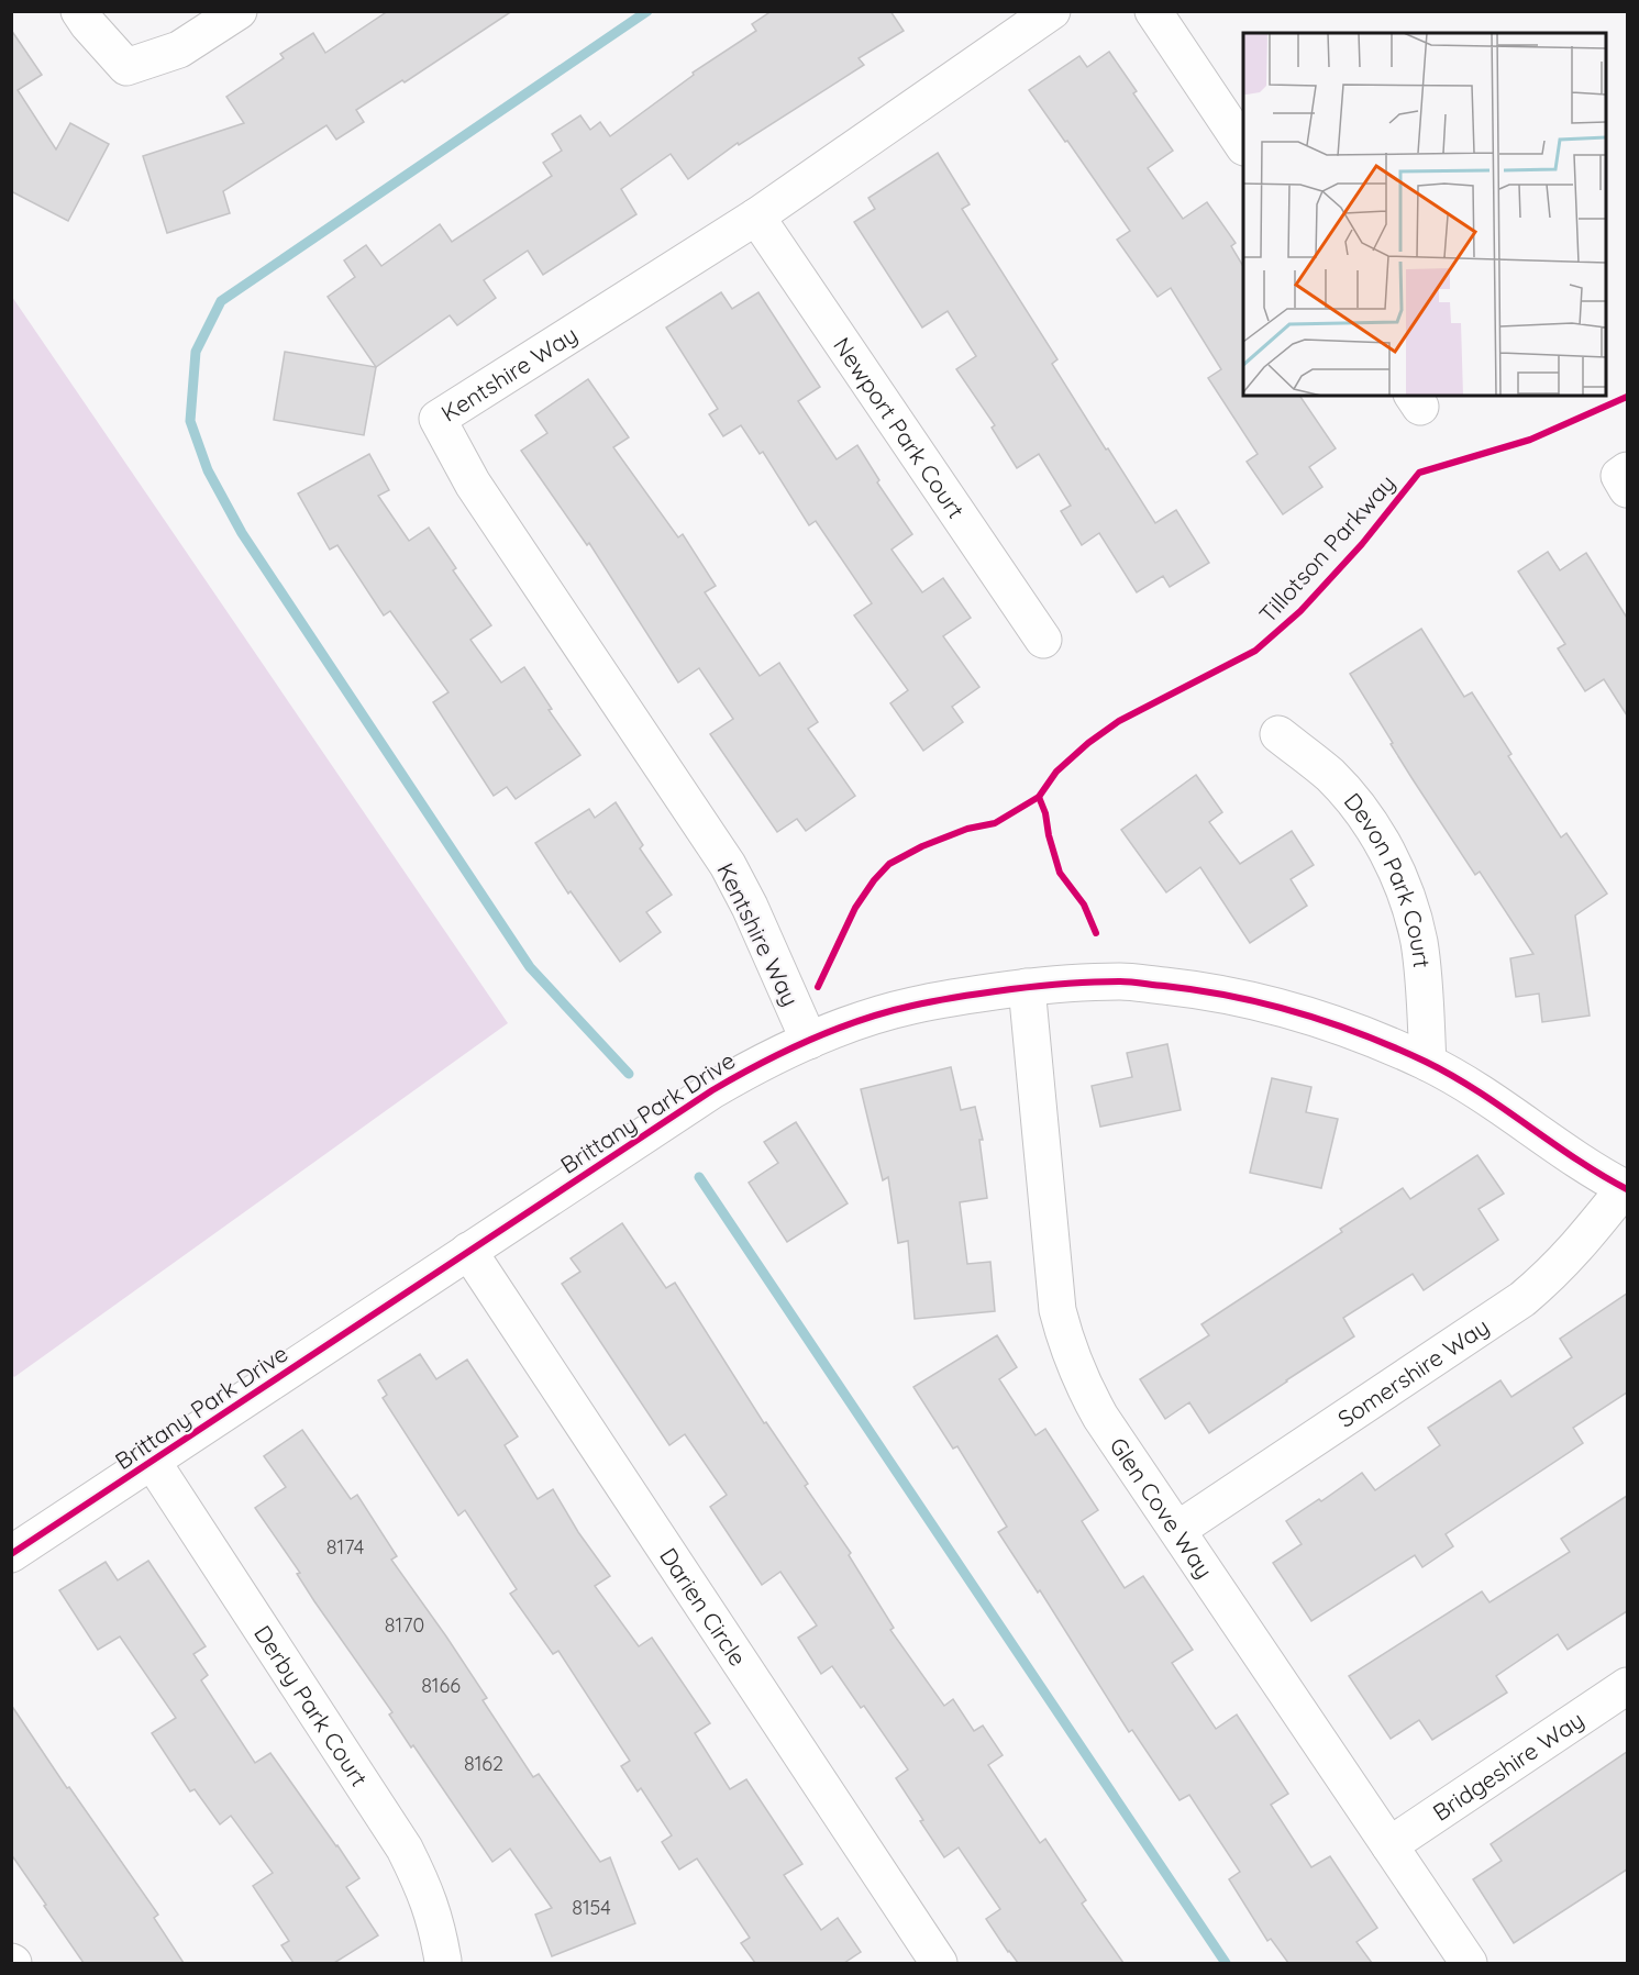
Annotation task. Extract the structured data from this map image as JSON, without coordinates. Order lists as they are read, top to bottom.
{
  "streets": {
    "street": [
      "Kentshire Way",
      "Newport Park Court",
      "Devon Park Court",
      "Brittany Park Drive",
      "Somershire Way",
      "Glen Cove Way",
      "Darien Circle",
      "Derby Park Court",
      "Bridgeshire Way"
    ],
    "cycle path": ["Tillotson Parkway"]
  },
  "crossings": [
    ["Kentshire Way", "Newport Park Court"],
    ["Kentshire Way", "Brittany Park Drive"],
    ["Devon Park Court", "Brittany Park Drive"],
    ["Brittany Park Drive", "Somershire Way"],
    ["Brittany Park Drive", "Glen Cove Way"],
    ["Brittany Park Drive", "Darien Circle"],
    ["Brittany Park Drive", "Derby Park Court"],
    ["Somershire Way", "Glen Cove Way"],
    ["Glen Cove Way", "Bridgeshire Way"]
  ],
  "house_numbers": [
    "8174",
    "8170",
    "8166",
    "8162",
    "8154"
  ]
}
